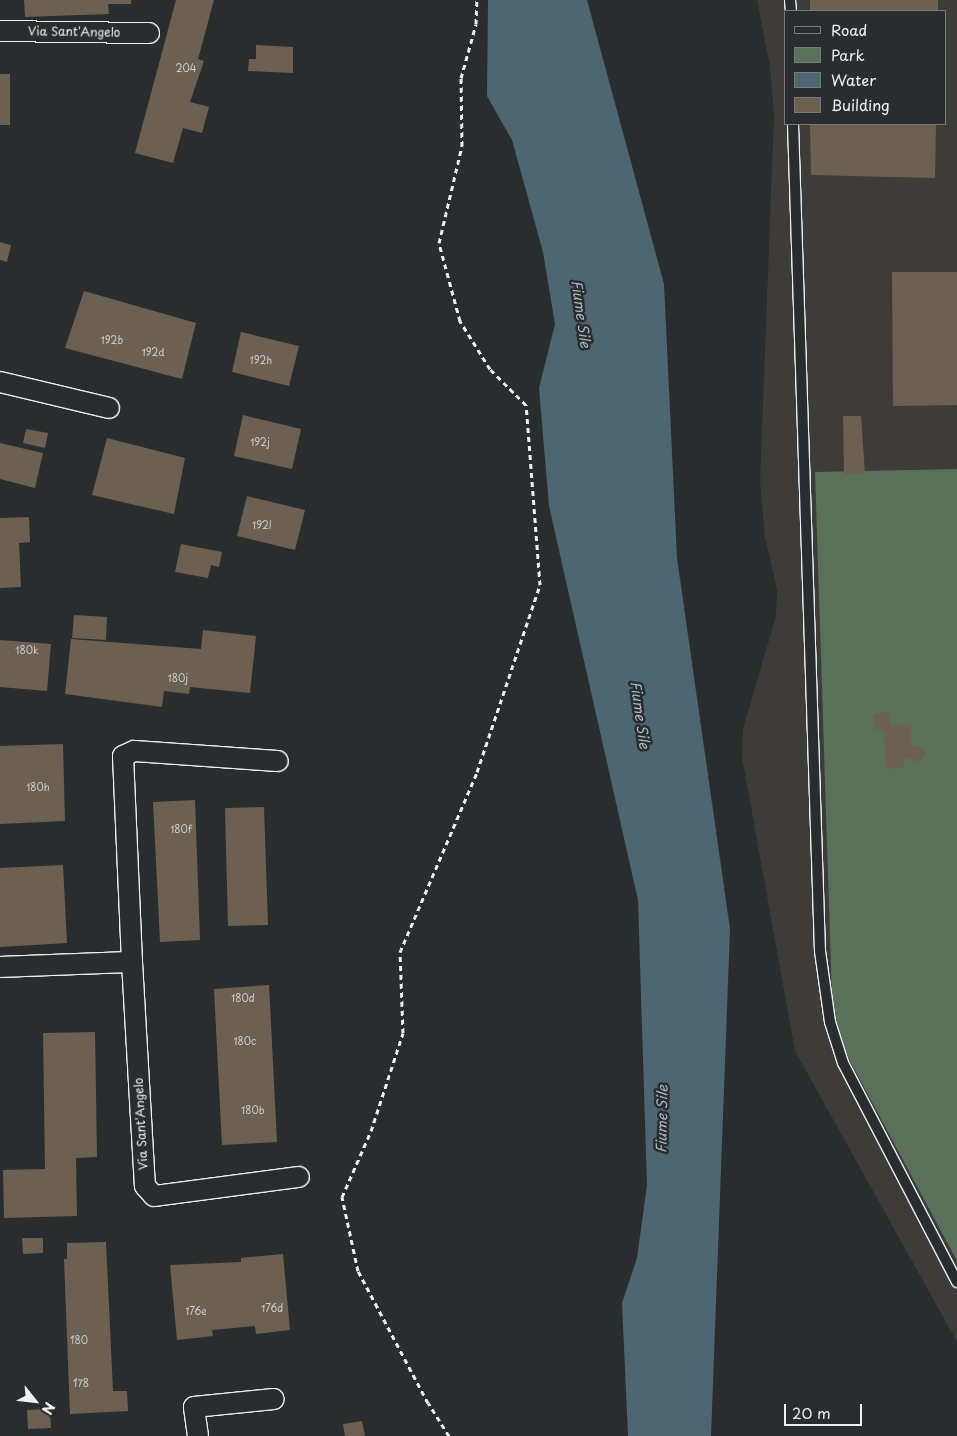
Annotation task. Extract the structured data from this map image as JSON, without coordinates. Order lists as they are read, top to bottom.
{
  "streets": {
    "street": ["Via Sant'Angelo"]
  },
  "water": ["Fiume Sile"],
  "house_numbers": [
    "204",
    "192b",
    "192d",
    "192h",
    "192j",
    "192l",
    "180k",
    "180j",
    "180h",
    "180f",
    "180d",
    "180c",
    "180b",
    "176d",
    "176e",
    "180",
    "178"
  ],
  "legend": [
    "Road",
    "Park",
    "Water",
    "Building"
  ],
  "scale_bar": "20 m",
  "north": "bottom right"
}
